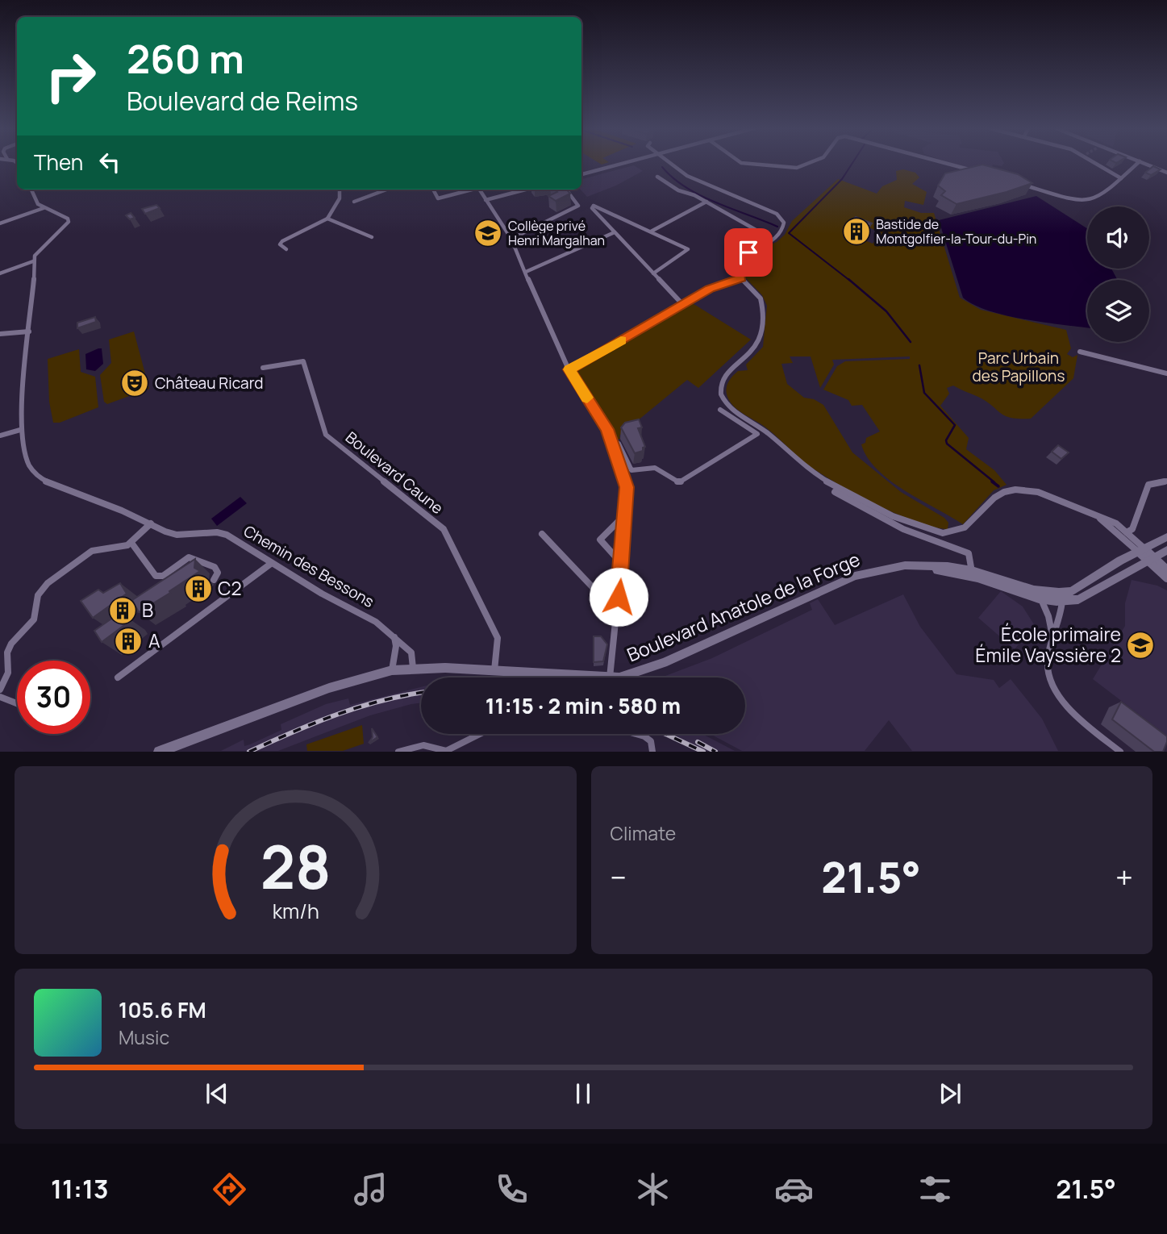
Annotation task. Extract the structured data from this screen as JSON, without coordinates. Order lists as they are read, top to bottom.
{
  "streets": {
    "main road": ["Boulevard Anatole de la Forge"],
    "street": ["Boulevard Caune", "Chemin des Bessons"]
  },
  "crossings": [
    ["Boulevard Caune", "Boulevard Anatole de la Forge"],
    ["Chemin des Bessons", "Boulevard Anatole de la Forge"]
  ],
  "parks": ["Parc Urbain des Papillons"],
  "places": {
    "building": [
      "Bastide de Montgolfier-la-Tour-du-Pin",
      "C2",
      "B",
      "A"
    ],
    "school or university": ["Collège privé Henri Margalhan", "École primaire Émile Vayssière 2"],
    "theatre": ["Château Ricard"]
  },
  "page": {
    "turn": ["260 m", "Boulevard de Reims"],
    "then": "Then",
    "limit": "30",
    "trip": "11:15 · 2 min · 580 m",
    "tile": "Climate",
    "heat": ["−", "21.5°", "+"],
    "song": ["105.6 FM", "Music"],
    "tabs": ["11:13", "21.5°"],
    "gauge": ["28", "km/h"]
  }
}
